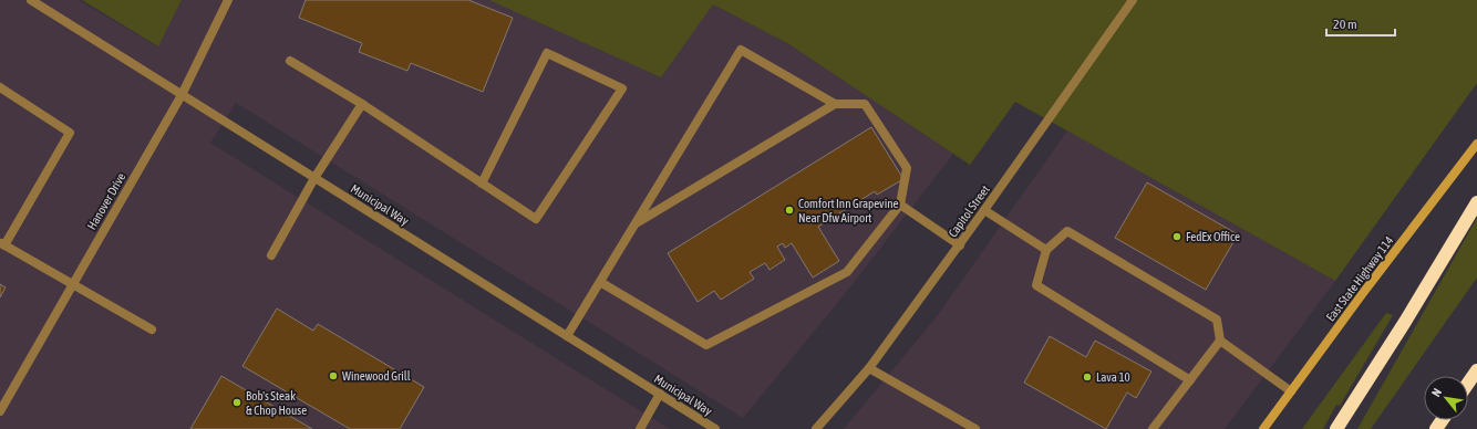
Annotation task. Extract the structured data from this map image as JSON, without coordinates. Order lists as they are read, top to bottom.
{
  "streets": {
    "main road": ["East State Highway 114"],
    "street": ["Hanover Drive", "Municipal Way", "Capitol Street"]
  },
  "crossings": [
    ["Hanover Drive", "Municipal Way"]
  ],
  "places": [
    "Comfort Inn Grapevine Near Dfw Airport",
    "FedEx Office",
    "Winewood Grill",
    "Lava 10",
    "Bob's Steak & Chop House"
  ],
  "scale_bar": "20 m",
  "north": "top left"
}
